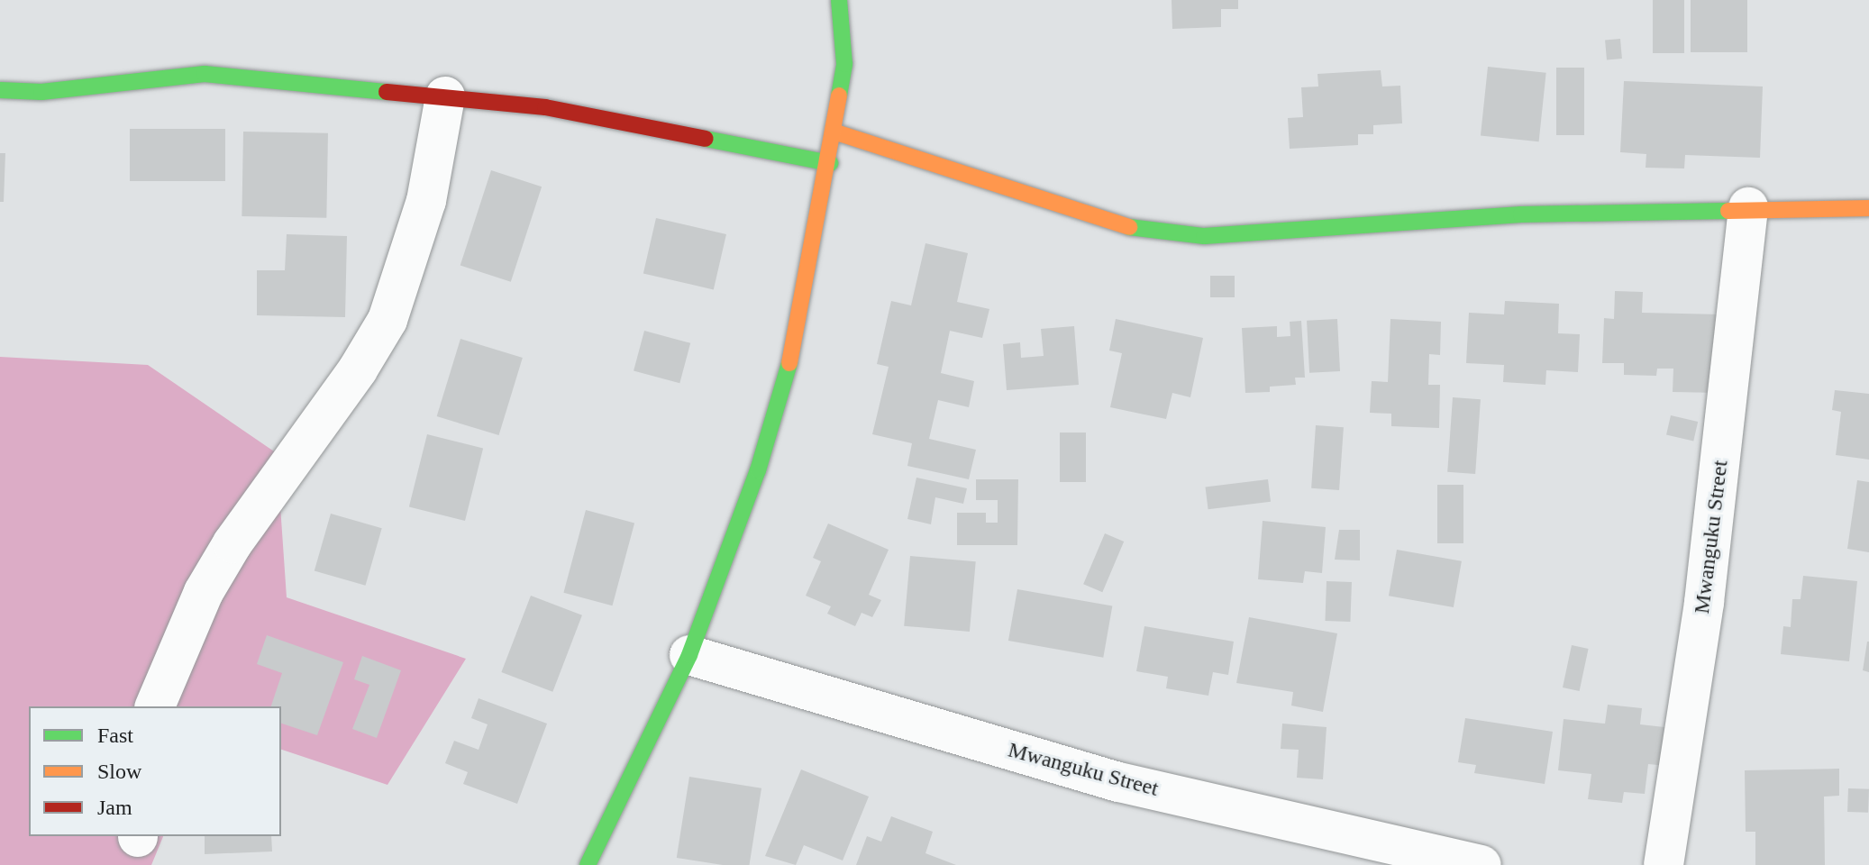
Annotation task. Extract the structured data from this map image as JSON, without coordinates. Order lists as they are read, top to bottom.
{
  "streets": {
    "street": ["Mwanguku Street"]
  },
  "legend": ["Fast", "Slow", "Jam"]
}
